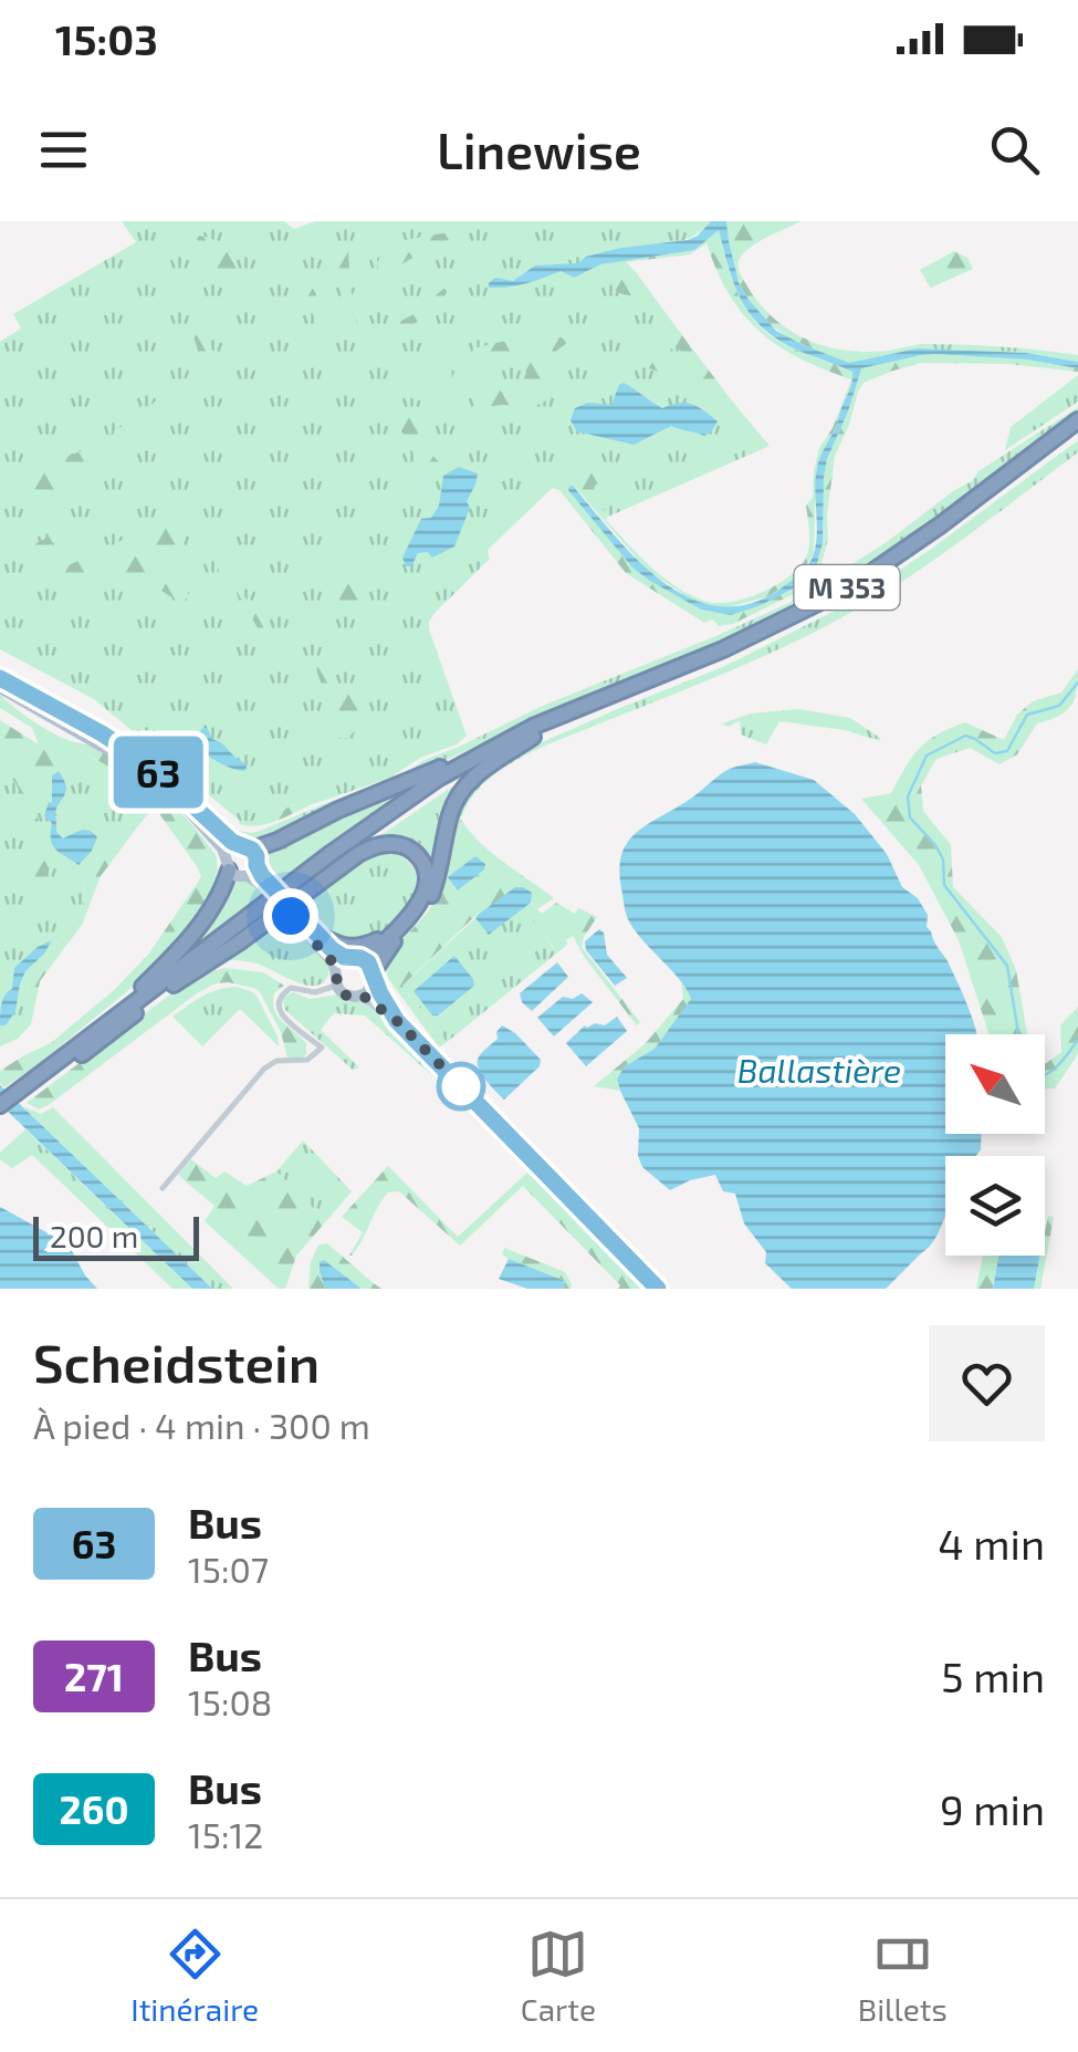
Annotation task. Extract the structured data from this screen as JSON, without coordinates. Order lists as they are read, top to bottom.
{
  "streets": {
    "highway": ["M 353"]
  },
  "water": ["Ballastière"],
  "lines": ["bus line 63"],
  "scale_bar": "200 m",
  "north": "top left",
  "page": {
    "status": "15:03",
    "header": "Linewise",
    "on_map": "63",
    "scale": "200 m",
    "heading": ["Scheidstein", "À pied · 4 min · 300 m"],
    "list": [
      {
        "mark": "63",
        "name": "Bus",
        "note": "15:07",
        "value": "4 min"
      },
      {
        "mark": "271",
        "name": "Bus",
        "note": "15:08",
        "value": "5 min"
      },
      {
        "mark": "260",
        "name": "Bus",
        "note": "15:12",
        "value": "9 min"
      }
    ],
    "tabs": ["Itinéraire", "Carte", "Billets"]
  }
}
